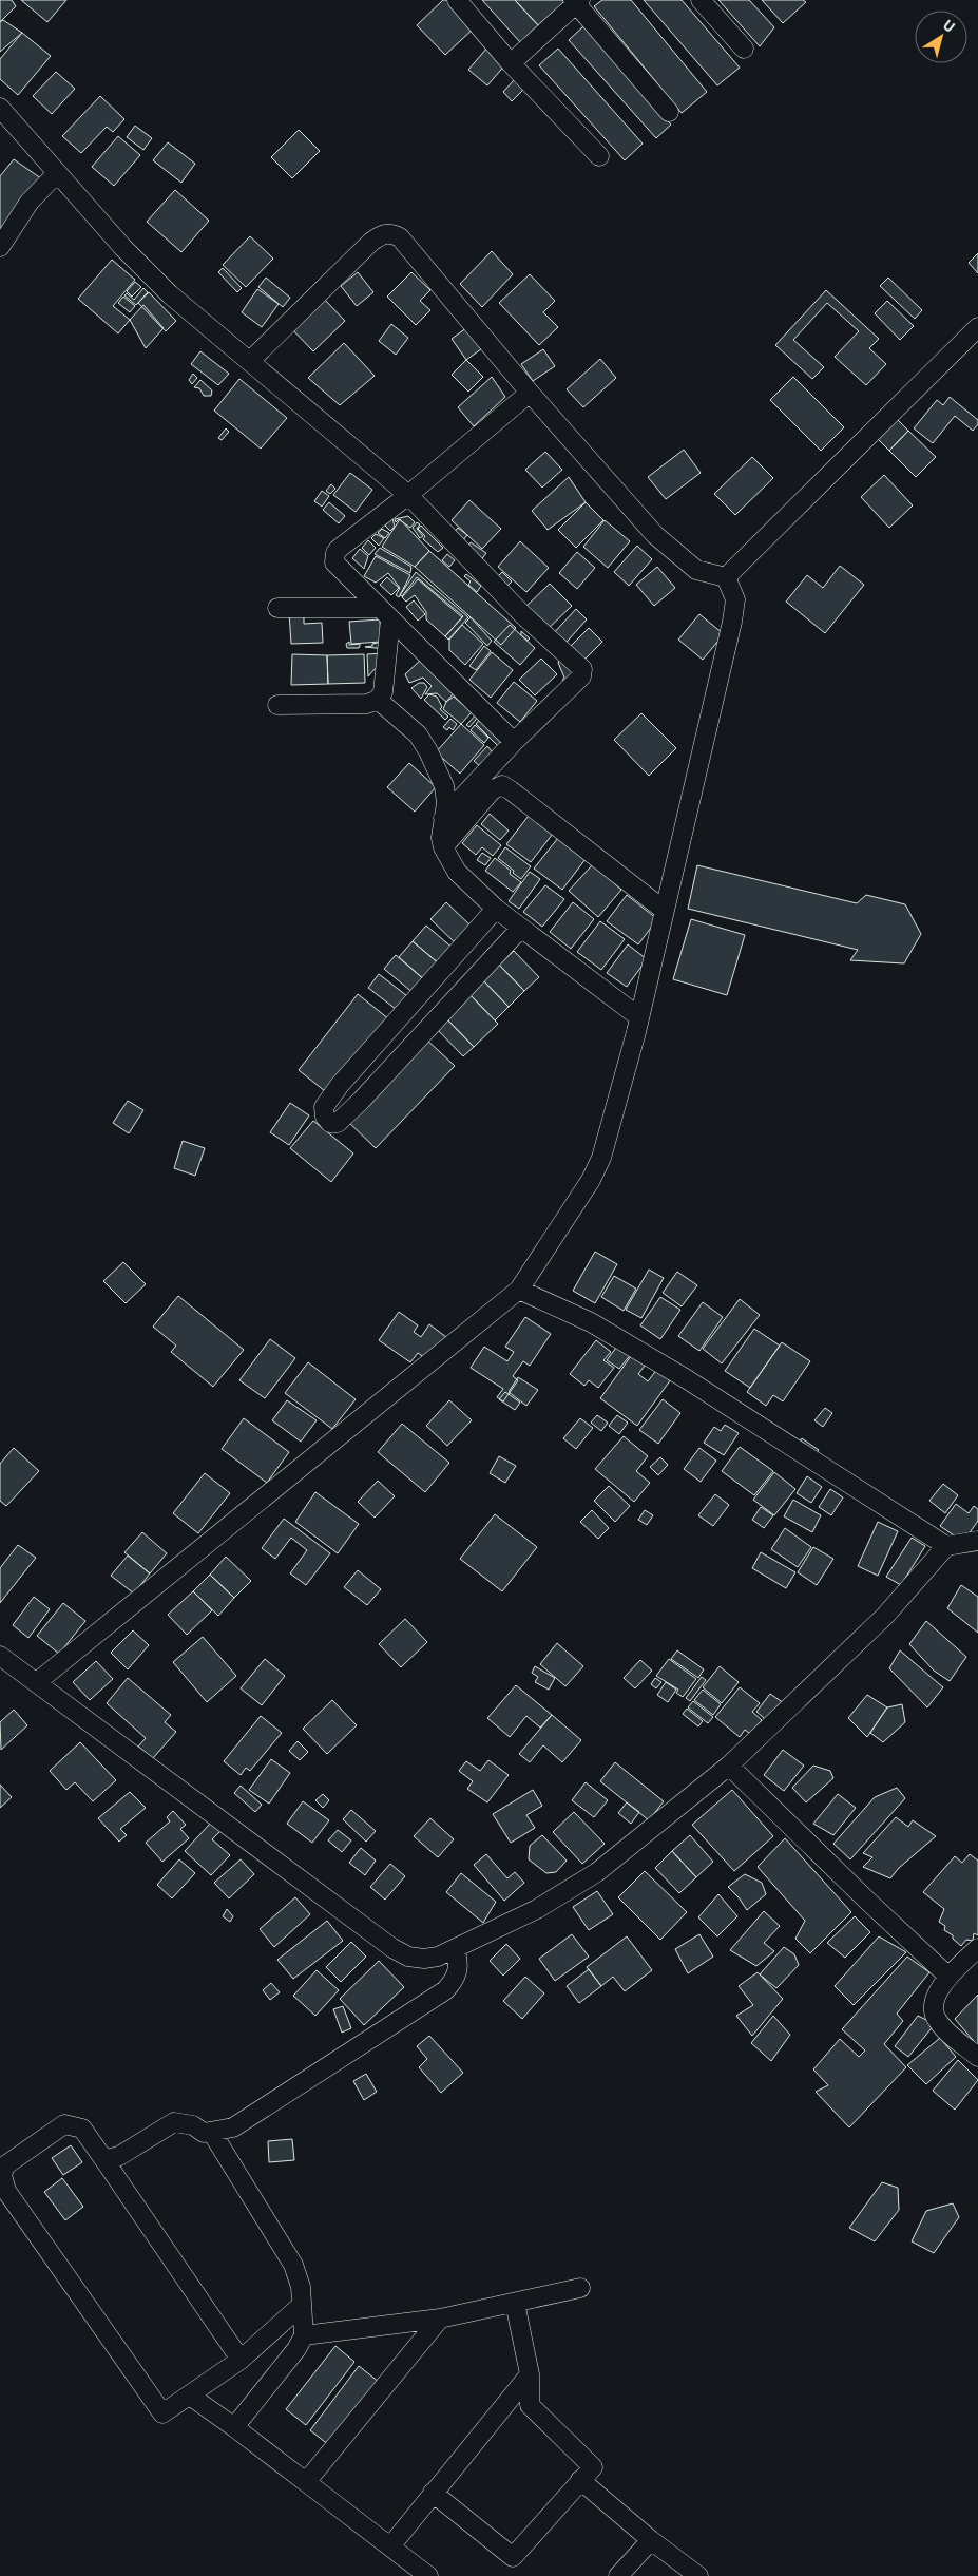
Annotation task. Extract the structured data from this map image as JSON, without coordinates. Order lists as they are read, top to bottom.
{
  "north": "top right"
}
